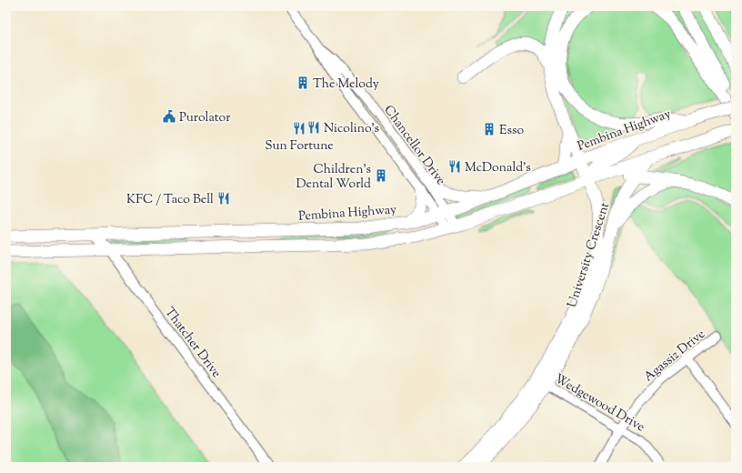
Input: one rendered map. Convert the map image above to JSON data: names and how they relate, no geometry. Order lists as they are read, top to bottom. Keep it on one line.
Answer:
{"streets":{"main road":["Pembina Highway","University Crescent"],"street":["Chancellor Drive","Thatcher Drive","Agassiz Drive","Wedgewood Drive"]},"crossings":[["Pembina Highway","Chancellor Drive"],["Pembina Highway","University Crescent"],["Pembina Highway","Thatcher Drive"],["University Crescent","Wedgewood Drive"],["Agassiz Drive","Wedgewood Drive"]],"places":{"building":["The Melody","Esso","Children's Dental World"],"public building":["Purolator"],"restaurant":["Nicolino's","Sun Fortune","McDonald's","KFC / Taco Bell"]}}
